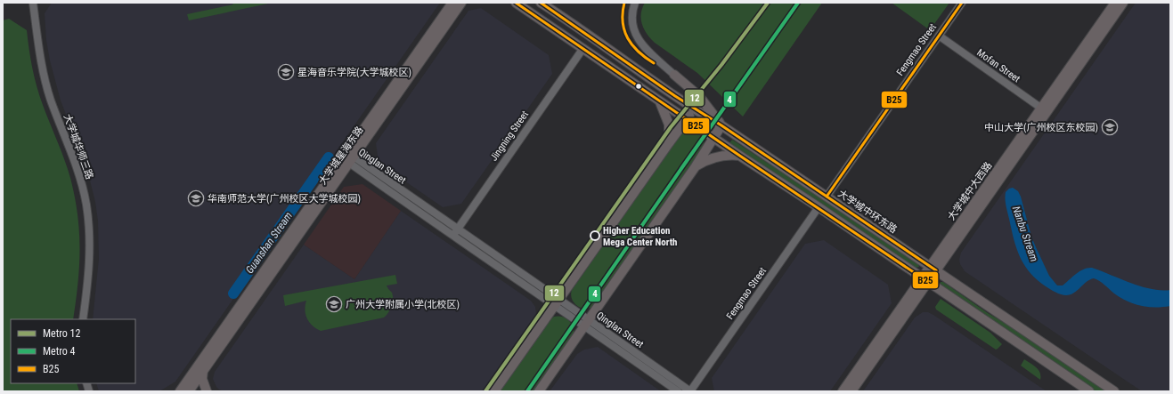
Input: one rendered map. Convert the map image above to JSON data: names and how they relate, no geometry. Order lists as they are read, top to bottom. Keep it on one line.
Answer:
{"streets":{"main road":["大学城星海东路","大学城中大西路","大学城中环东路"],"street":["Fengmao Street","Mofan Street","Jingning Street","大学城华师三路","Qinglan Street"]},"crossings":[["Fengmao Street","Mofan Street"],["Fengmao Street","Qinglan Street"],["Fengmao Street","大学城中环东路"],["Mofan Street","大学城中大西路"],["Jingning Street","Qinglan Street"],["大学城星海东路","Qinglan Street"],["大学城中大西路","大学城中环东路"]],"water":["Nanbu Stream","Guanshan Stream"],"places":{"school or university":["星海音乐学院(大学城校区)","中山大学(广州校区东校园)","华南师范大学(广州校区大学城校园)","广州大学附属小学(北校区)"],"other":["Higher Education Mega Center North"]},"lines":["metro line 12","metro line 4","transit line B25"],"legend":["Metro 12","Metro 4","B25"]}
